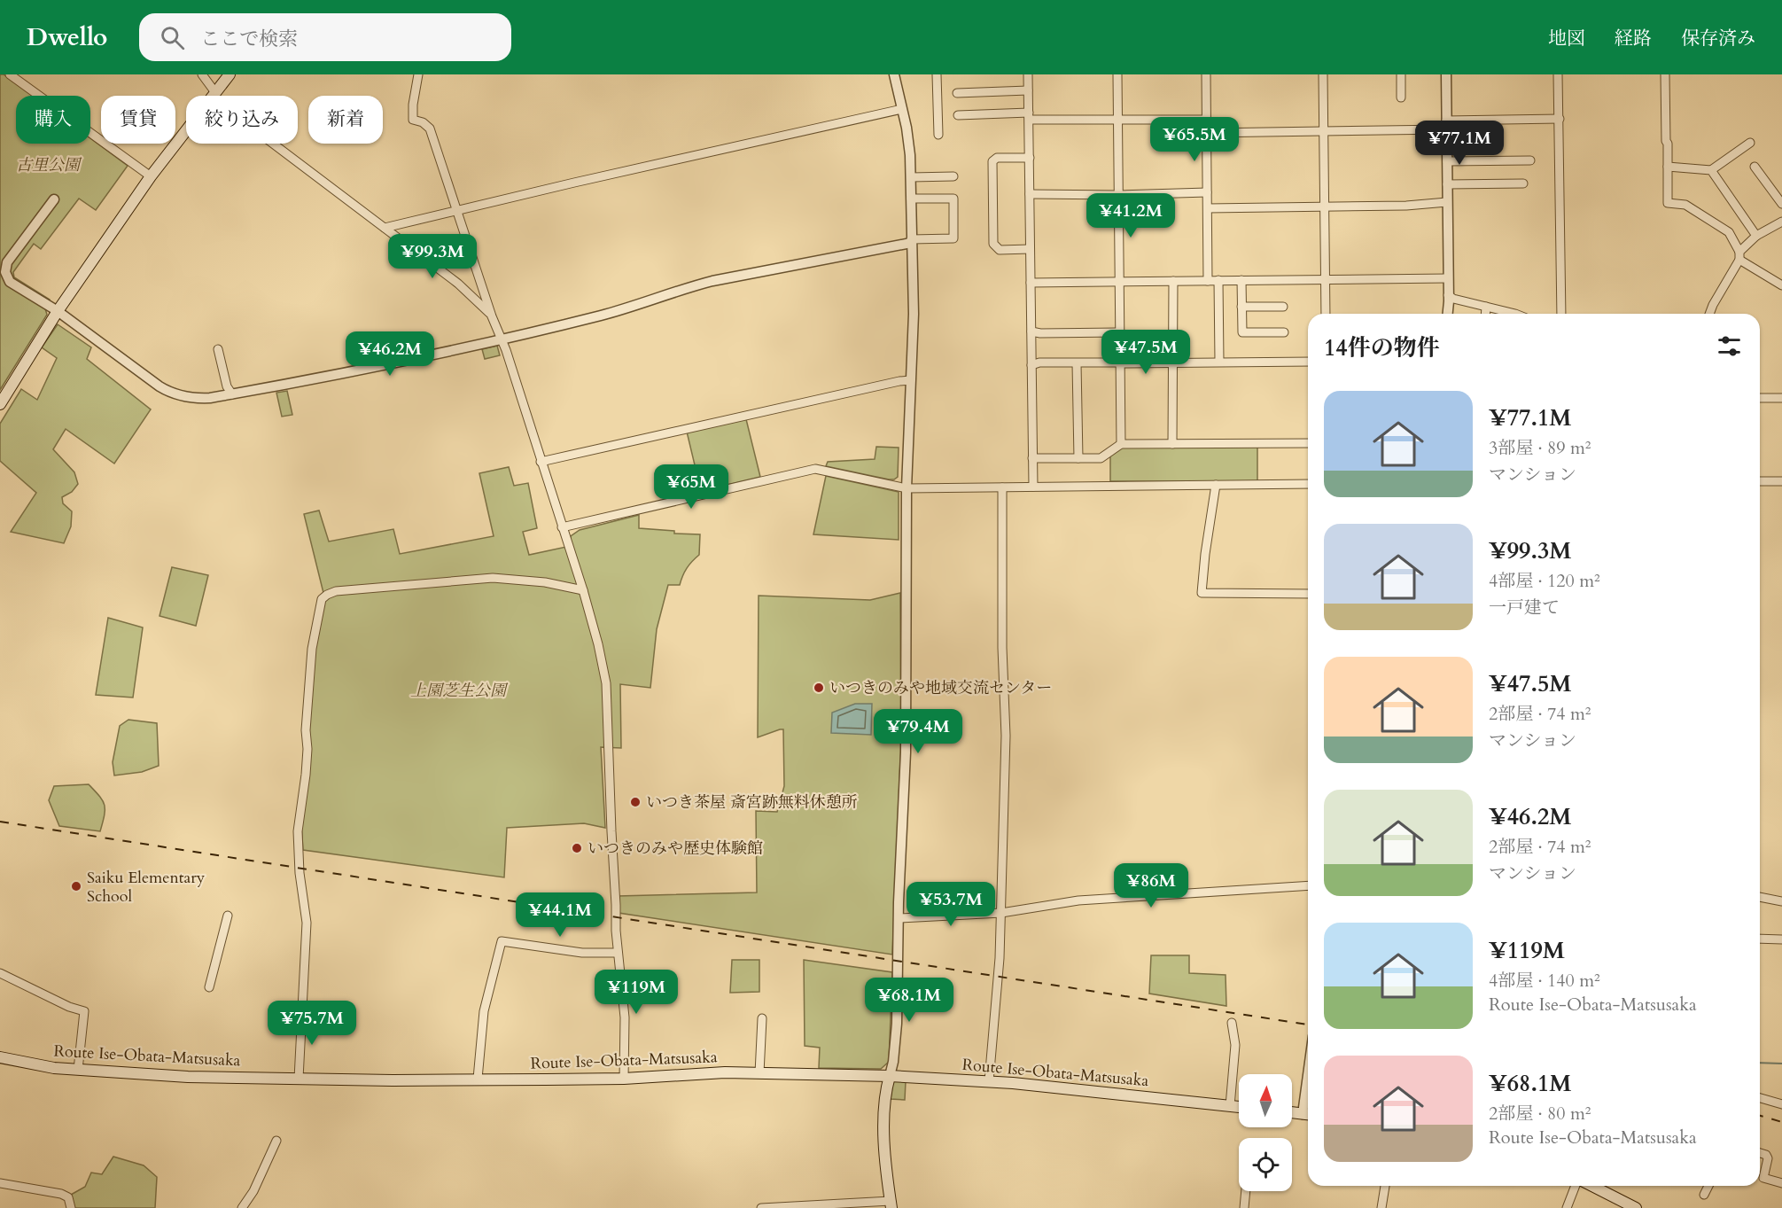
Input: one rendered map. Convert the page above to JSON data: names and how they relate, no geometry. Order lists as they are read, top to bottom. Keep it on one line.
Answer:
{"streets":{"main road":["Route Ise-Obata-Matsusaka"]},"parks":["古里公園","上園芝生公園"],"places":["いつきのみや地域交流センター","いつき茶屋 斎宮跡無料休憩所","いつきのみや歴史体験館","Saiku Elementary School"],"north":"top","page":{"header":"Dwello","search":"ここで検索","nav":["地図","経路","保存済み"],"chip":["購入","賃貸","絞り込み","新着"],"price":["¥65.5M","¥77.1M","¥41.2M","¥99.3M","¥47.5M","¥46.2M","¥65M","¥79.4M","¥86M","¥53.7M","¥44.1M","¥119M","¥68.1M","¥75.7M"],"heading":"14件の物件","list":[{"name":"¥77.1M","note":"3部屋 · 89 m² · マンション"},{"name":"¥99.3M","note":"4部屋 · 120 m² · 一戸建て"},{"name":"¥47.5M","note":"2部屋 · 74 m² · マンション"},{"name":"¥46.2M","note":"2部屋 · 74 m² · マンション"},{"name":"¥119M","note":"4部屋 · 140 m² · Route Ise-Obata-Matsusaka"},{"name":"¥68.1M","note":"2部屋 · 80 m² · Route Ise-Obata-Matsusaka"}]}}
